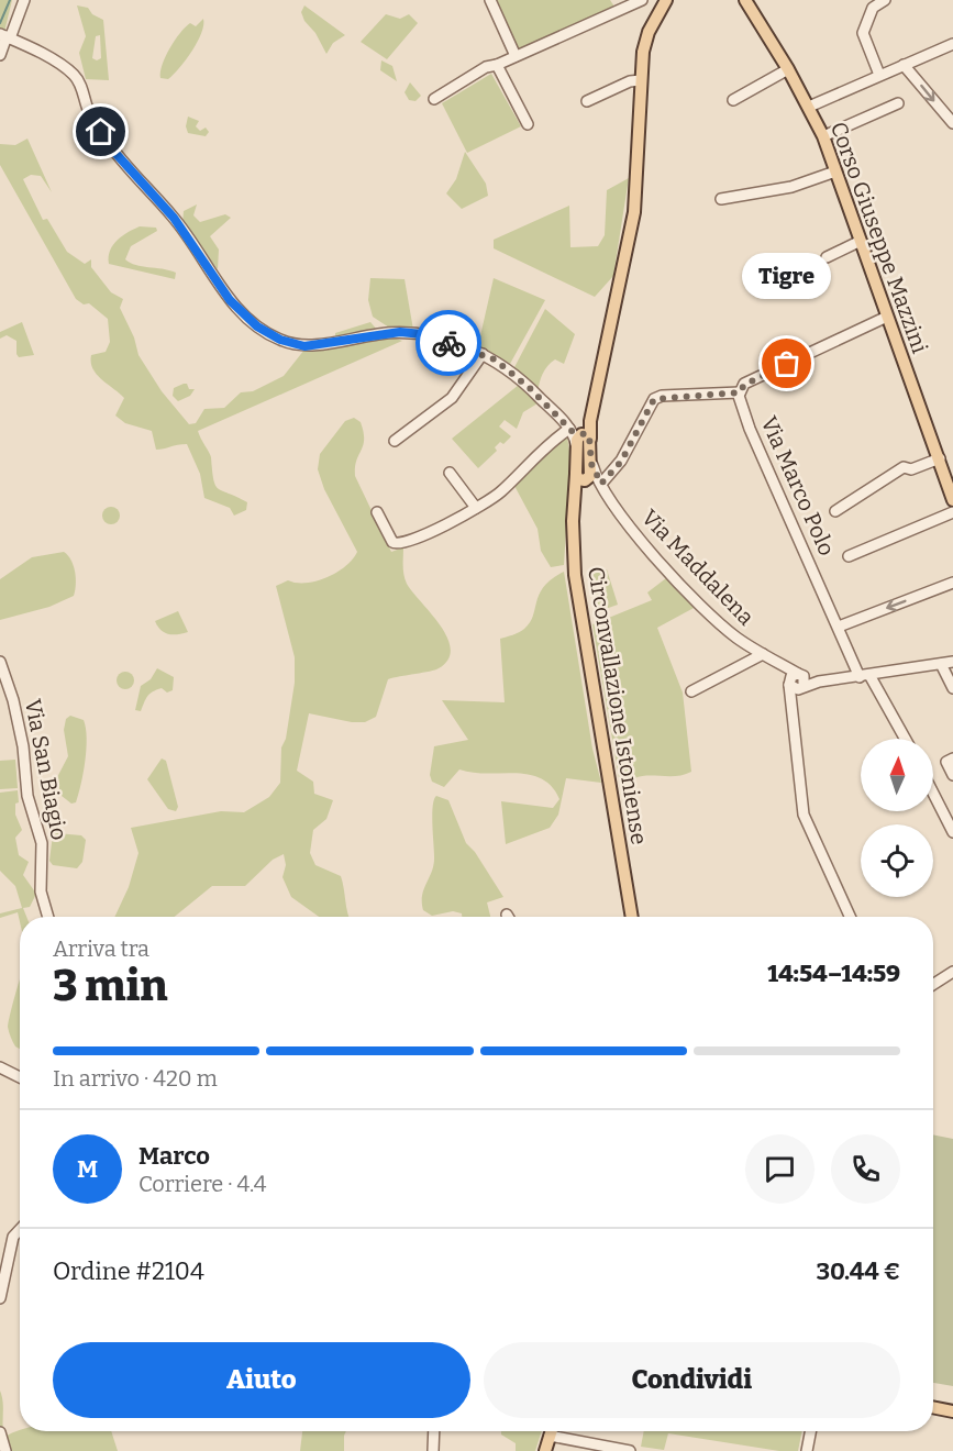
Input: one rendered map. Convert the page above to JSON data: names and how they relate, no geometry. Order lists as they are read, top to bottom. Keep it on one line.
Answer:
{"streets":{"main road":["Corso Giuseppe Mazzini","Circonvallazione Istoniense"],"street":["Via Marco Polo","Via Maddalena","Via San Biagio"]},"crossings":[["Via Maddalena","Circonvallazione Istoniense"]],"places":["Tigre"],"north":"top","page":{"bubble":"Tigre","heading":["3 min","Arriva tra","14:54–14:59"],"panel":["Marco","Corriere · 4.4","Ordine #2104","30.44 €"],"bar":"In arrivo · 420 m","round":"M","buttons":["Aiuto","Condividi"]}}
